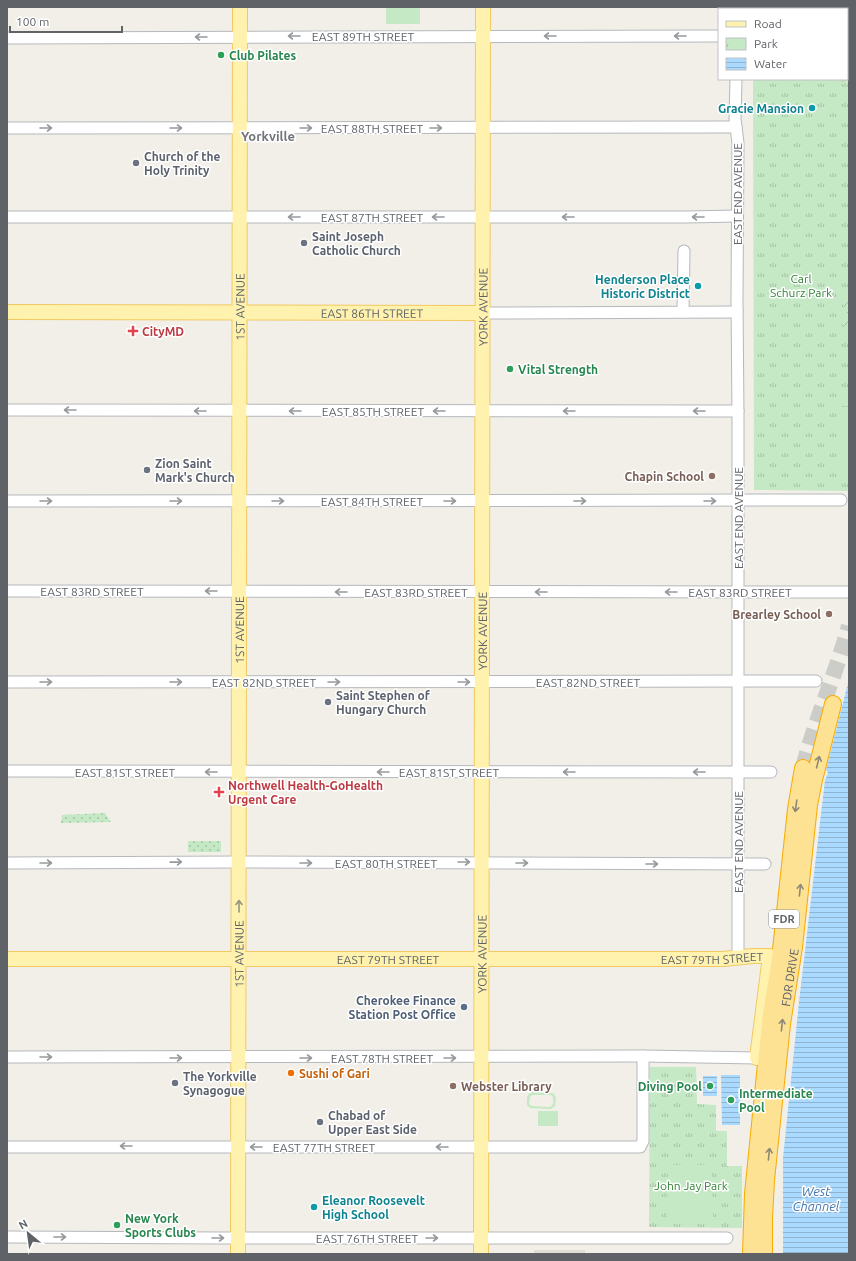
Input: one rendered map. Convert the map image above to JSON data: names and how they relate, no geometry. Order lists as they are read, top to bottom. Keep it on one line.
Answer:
{"streets":{"highway":["FDR","FDR DRIVE"],"main road":["1ST AVENUE","YORK AVENUE","EAST 86TH STREET","EAST 79TH STREET"],"street":["EAST 89TH STREET","EAST 88TH STREET","EAST END AVENUE","EAST 87TH STREET","EAST 85TH STREET","EAST 84TH STREET","EAST 83RD STREET","EAST 82ND STREET","EAST 81ST STREET","EAST 80TH STREET","EAST 78TH STREET","EAST 77TH STREET","EAST 76TH STREET"]},"crossings":[["EAST 89TH STREET","1ST AVENUE"],["EAST 89TH STREET","YORK AVENUE"],["EAST 88TH STREET","EAST END AVENUE"],["EAST 88TH STREET","1ST AVENUE"],["EAST 88TH STREET","YORK AVENUE"],["EAST END AVENUE","EAST 87TH STREET"],["EAST END AVENUE","EAST 86TH STREET"],["EAST END AVENUE","EAST 85TH STREET"],["EAST END AVENUE","EAST 84TH STREET"],["EAST END AVENUE","EAST 83RD STREET"],["EAST END AVENUE","EAST 82ND STREET"],["EAST END AVENUE","EAST 81ST STREET"],["EAST END AVENUE","EAST 80TH STREET"],["EAST END AVENUE","EAST 79TH STREET"],["EAST 87TH STREET","1ST AVENUE"],["EAST 87TH STREET","YORK AVENUE"],["1ST AVENUE","EAST 86TH STREET"],["1ST AVENUE","EAST 85TH STREET"],["1ST AVENUE","EAST 84TH STREET"],["1ST AVENUE","EAST 83RD STREET"],["1ST AVENUE","EAST 82ND STREET"],["1ST AVENUE","EAST 81ST STREET"],["1ST AVENUE","EAST 80TH STREET"],["1ST AVENUE","EAST 79TH STREET"],["1ST AVENUE","EAST 78TH STREET"],["1ST AVENUE","EAST 77TH STREET"],["1ST AVENUE","EAST 76TH STREET"],["YORK AVENUE","EAST 86TH STREET"],["YORK AVENUE","EAST 85TH STREET"],["YORK AVENUE","EAST 84TH STREET"],["YORK AVENUE","EAST 83RD STREET"],["YORK AVENUE","EAST 82ND STREET"],["YORK AVENUE","EAST 81ST STREET"],["YORK AVENUE","EAST 80TH STREET"],["YORK AVENUE","EAST 79TH STREET"],["YORK AVENUE","EAST 78TH STREET"],["YORK AVENUE","EAST 77TH STREET"],["YORK AVENUE","EAST 76TH STREET"],["EAST 79TH STREET","FDR DRIVE"],["FDR DRIVE","EAST 78TH STREET"],["EAST 78TH STREET","EAST 77TH STREET"]],"one_way":["EAST 89TH STREET","EAST 88TH STREET","EAST 87TH STREET","EAST 85TH STREET","EAST 84TH STREET","EAST 83RD STREET","EAST 82ND STREET","EAST 81ST STREET","EAST 80TH STREET","EAST 78TH STREET","EAST 77TH STREET","EAST 76TH STREET"],"districts":["Yorkville"],"water":["West Channel"],"parks":["Carl Schurz Park","John Jay Park"],"places":{"other":["Club Pilates","Gracie Mansion","Church of the Holy Trinity","Saint Joseph Catholic Church","Henderson Place Historic District","Vital Strength","Zion Saint Mark's Church","Chapin School","Brearley School","Saint Stephen of Hungary Church","Cherokee Finance Station Post Office","Sushi of Gari","The Yorkville Synagogue","Webster Library","Diving Pool","Intermediate Pool","Chabad of Upper East Side","Eleanor Roosevelt High School","New York Sports Clubs"],"health":["CityMD","Northwell Health-GoHealth Urgent Care"]},"legend":["Road","Park","Water"],"scale_bar":"100 m","north":"top left"}
